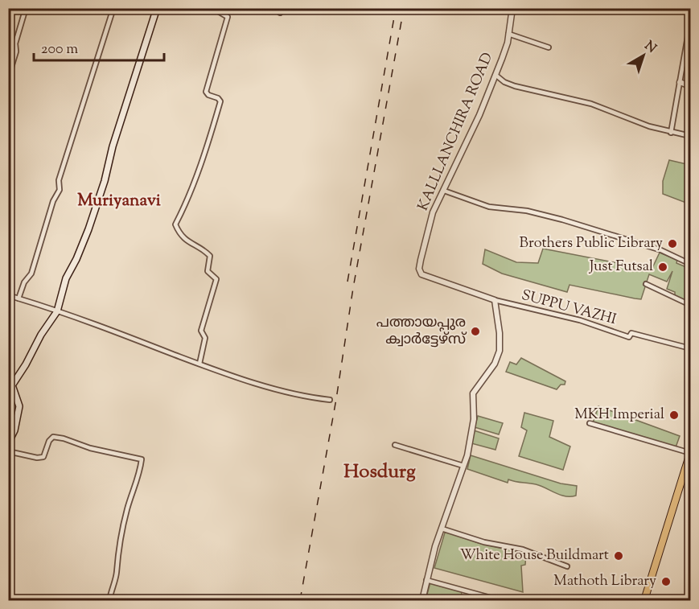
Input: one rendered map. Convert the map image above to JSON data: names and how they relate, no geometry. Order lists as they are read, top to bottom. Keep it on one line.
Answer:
{"streets":{"street":["KALLLANCHIRA ROAD","SUPPU VAZHI"]},"crossings":[["KALLLANCHIRA ROAD","SUPPU VAZHI"]],"districts":["Muriyanavi","Hosdurg"],"places":["Brothers Public Library","Just Futsal","പത്തായപ്പുര ക്വാർട്ടേഴ്സ്","MKH Imperial","White House Buildmart","Mathoth Library"],"scale_bar":"200 m","north":"top right"}
